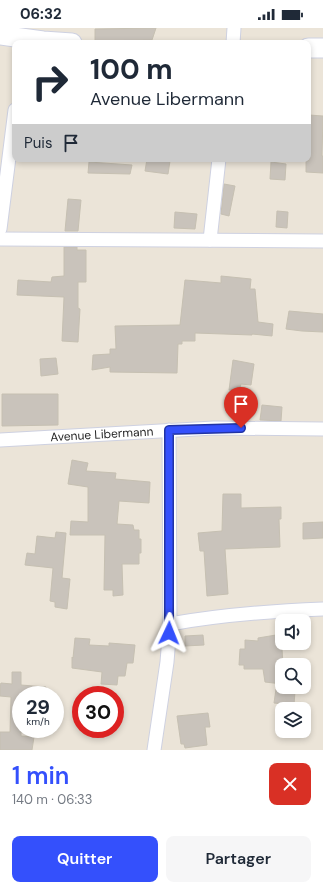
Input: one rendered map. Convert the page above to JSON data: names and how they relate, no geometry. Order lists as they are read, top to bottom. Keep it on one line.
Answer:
{"streets":{"street":["Avenue Libermann"]},"page":{"status":"06:32","turn":["100 m","Avenue Libermann"],"then":"Puis","speed":"29 km/h","limit":"30","heading":["1 min","140 m · 06:33"],"buttons":["Quitter","Partager"]}}
